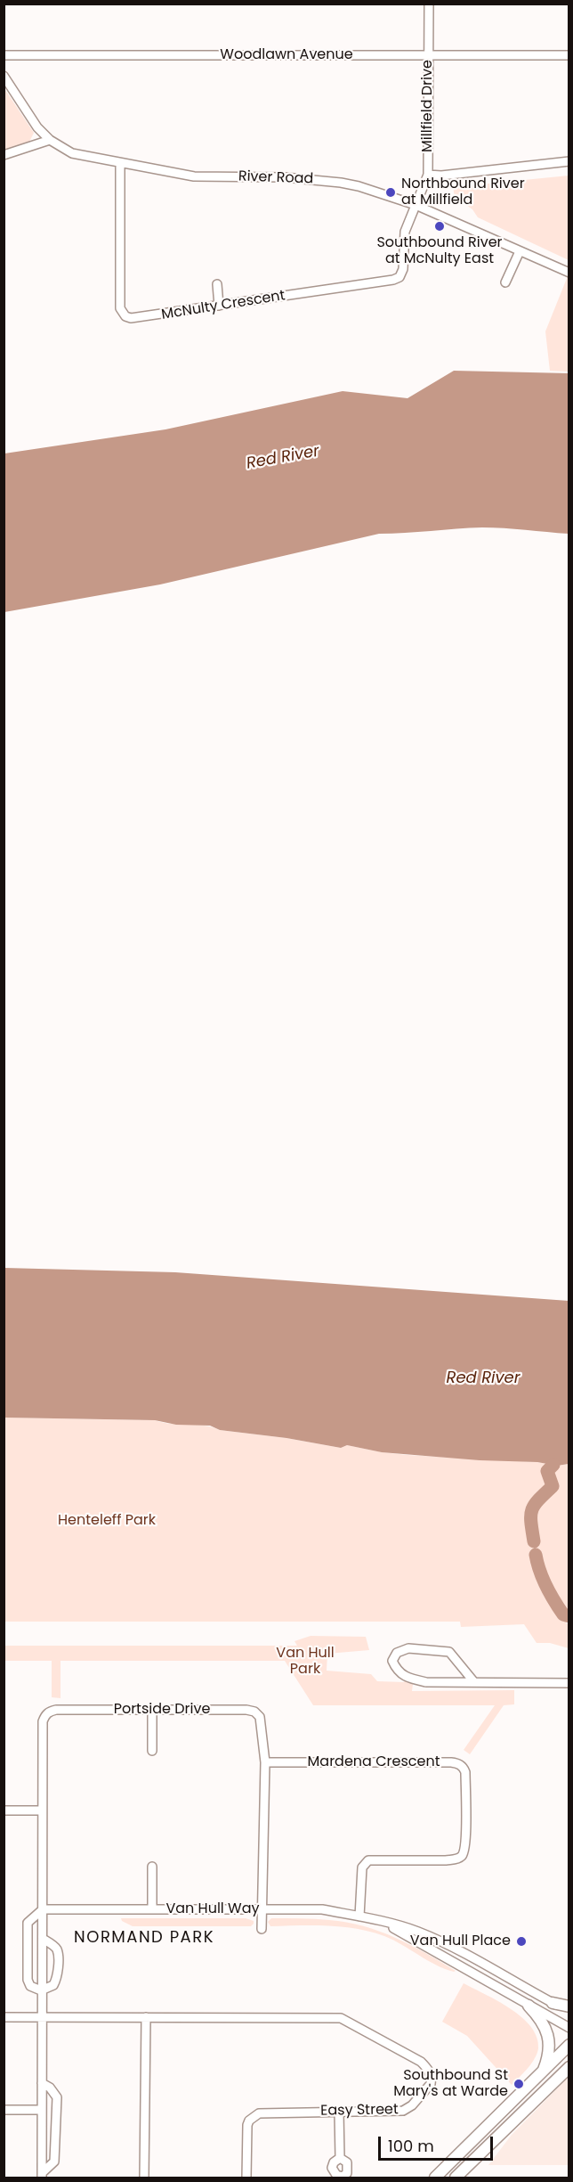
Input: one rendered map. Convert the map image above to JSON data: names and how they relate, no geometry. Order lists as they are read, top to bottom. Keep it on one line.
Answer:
{"streets":{"street":["Woodlawn Avenue","Millfield Drive","River Road","McNulty Crescent","Portside Drive","Mardena Crescent","Van Hull Way","Easy Street"]},"crossings":[["Woodlawn Avenue","Millfield Drive"],["Millfield Drive","River Road"],["Millfield Drive","McNulty Crescent"],["River Road","McNulty Crescent"],["Portside Drive","Mardena Crescent"],["Portside Drive","Van Hull Way"],["Portside Drive","Easy Street"],["Mardena Crescent","Van Hull Way"]],"districts":["NORMAND PARK"],"water":["Red River"],"parks":["Henteleff Park","Van Hull Park"],"places":["Northbound River at Millfield","Southbound River at McNulty East","Van Hull Place","Southbound St Mary's at Warde"],"scale_bar":"100 m"}
